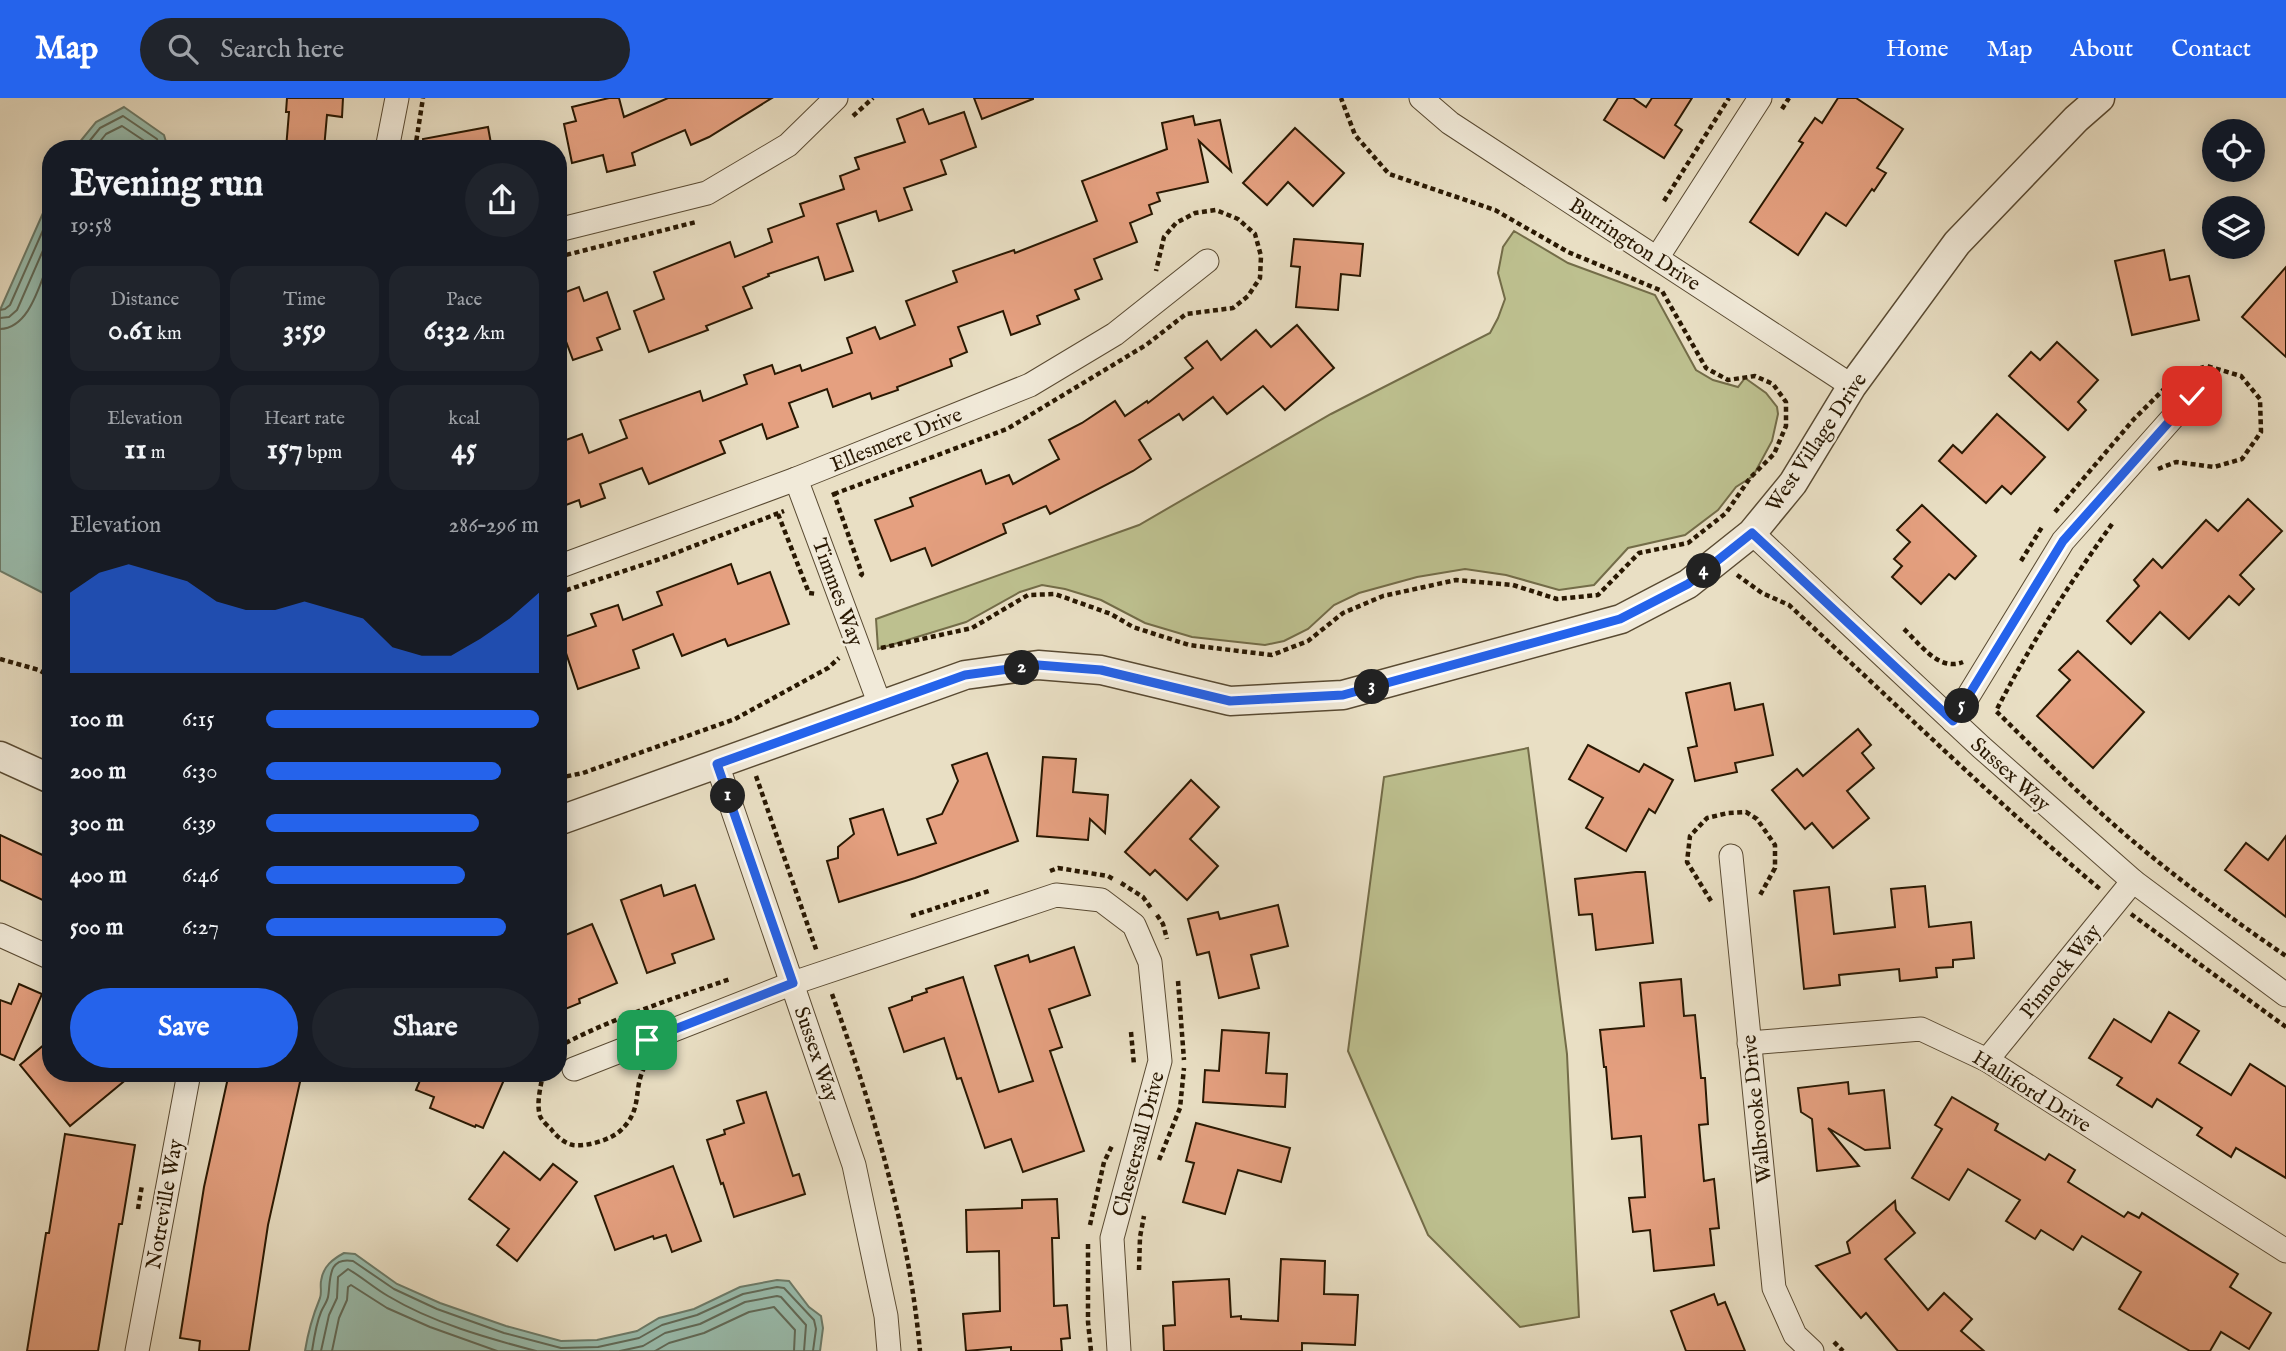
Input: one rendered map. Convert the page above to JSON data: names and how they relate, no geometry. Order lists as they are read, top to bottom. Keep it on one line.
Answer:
{"streets":{"street":["Burrington Drive","Ellesmere Drive","West Village Drive","Timmes Way","Sussex Way","Pinnock Way","Halliford Drive","Walbrooke Drive","Chestersall Drive","Notreville Way"]},"crossings":[["Burrington Drive","West Village Drive"],["Ellesmere Drive","Timmes Way"],["West Village Drive","Timmes Way"],["West Village Drive","Sussex Way"],["Sussex Way","Pinnock Way"],["Sussex Way","Chestersall Drive"],["Pinnock Way","Halliford Drive"],["Halliford Drive","Walbrooke Drive"]],"page":{"header":"Map","search":"Search here","nav":["Home","Map","About","Contact"],"heading":["Evening run","19:58"],"stats":[["Distance","0.61 km"],["Time","3:59"],["Pace","6:32 /km"],["Elevation","11 m"],["Heart rate","157 bpm"],["kcal","45"]],"chart":["Elevation","286–296 m"],"pins":["4","2","3","5","1"],"list":[{"name":"100 m","note":"6:15"},{"name":"200 m","note":"6:30"},{"name":"300 m","note":"6:39"},{"name":"400 m","note":"6:46"},{"name":"500 m","note":"6:27"}],"buttons":["Save","Share"]}}
